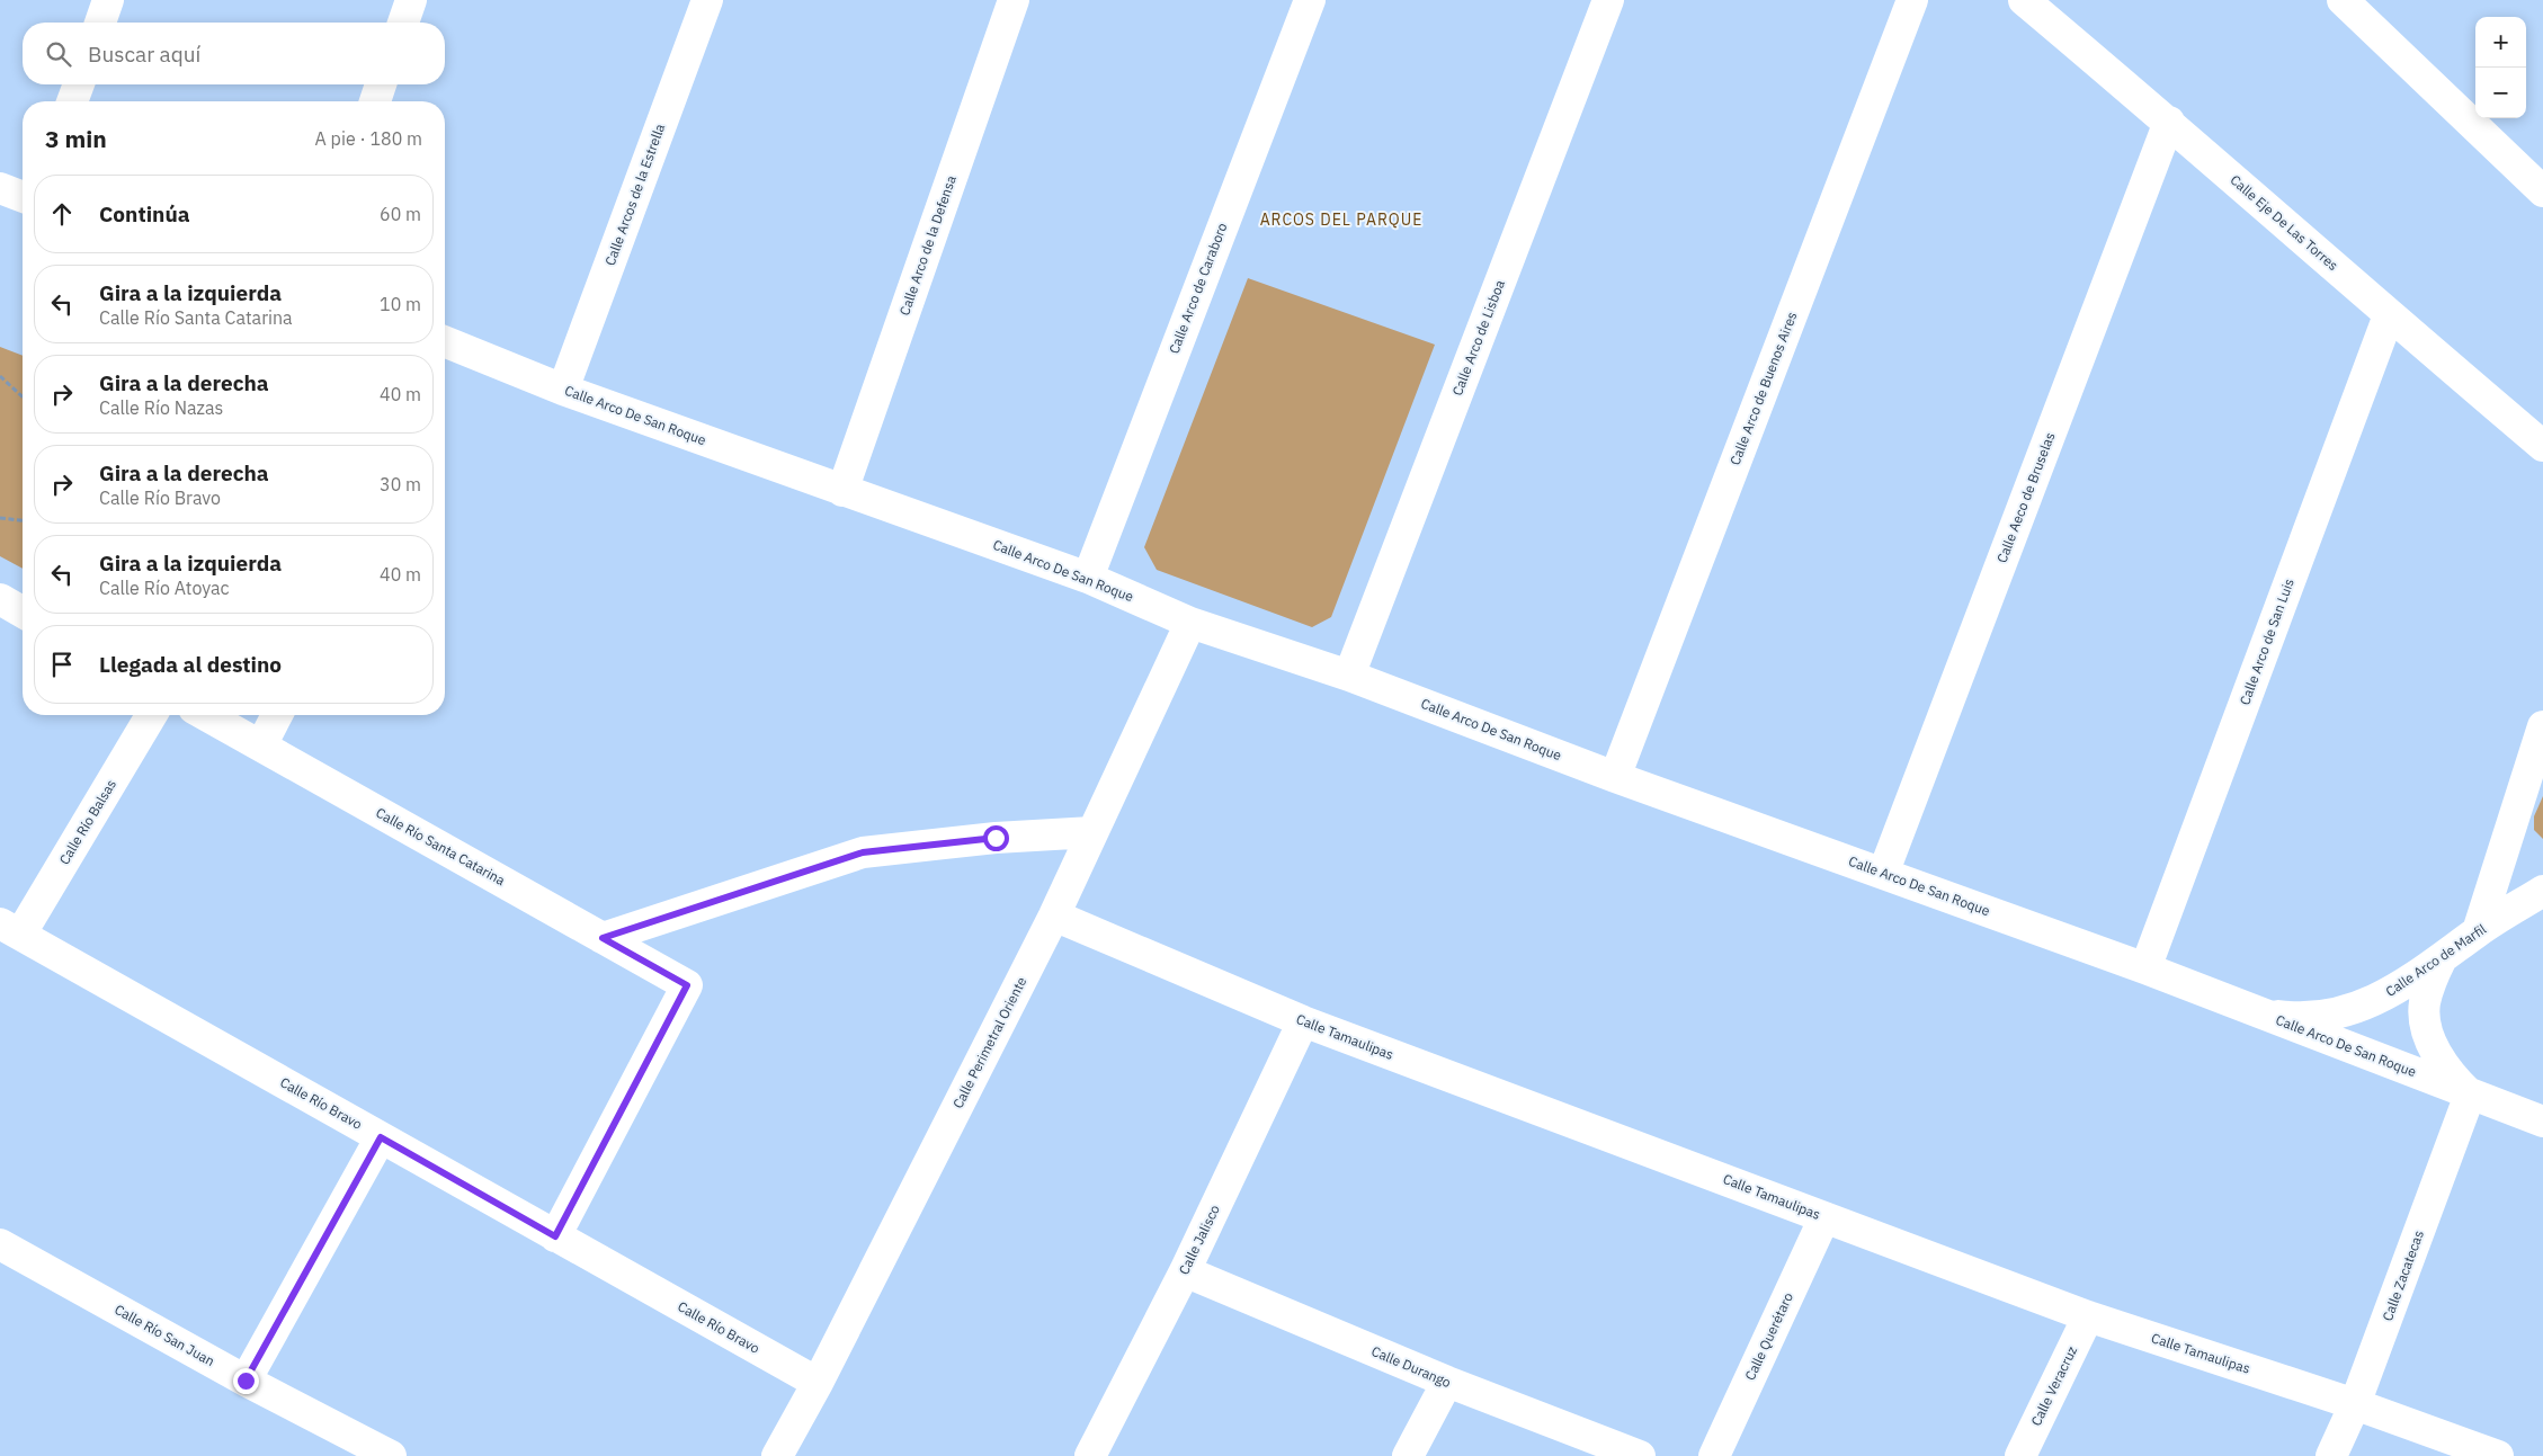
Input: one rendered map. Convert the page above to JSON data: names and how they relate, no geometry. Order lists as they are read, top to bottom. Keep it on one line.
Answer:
{"streets":{"street":["Calle Arcos de la Estrella","Calle Eje De Las Torres","Calle Arco de la Defensa","Calle Arco de Caraboro","Calle Arco de Lisboa","Calle Arco de Buenos Aires","Calle Arco De San Roque","Calle Aeco de Bruselas","Calle Arco de San Luis","Calle Río Balsas","Calle Río Santa Catarina","Calle Arco de Marfil","Calle Tamaulipas","Calle Perimetral Oriente","Calle Río Bravo","Calle Jalisco","Calle Zacatecas","Calle Río San Juan","Calle Querétaro","Calle Durango","Calle Veracruz"]},"crossings":[["Calle Arcos de la Estrella","Calle Arco De San Roque"],["Calle Eje De Las Torres","Calle Aeco de Bruselas"],["Calle Eje De Las Torres","Calle Arco de San Luis"],["Calle Arco de la Defensa","Calle Arco De San Roque"],["Calle Arco de Caraboro","Calle Arco De San Roque"],["Calle Arco de Lisboa","Calle Arco De San Roque"],["Calle Arco de Buenos Aires","Calle Arco De San Roque"],["Calle Arco De San Roque","Calle Aeco de Bruselas"],["Calle Arco De San Roque","Calle Arco de San Luis"],["Calle Arco De San Roque","Calle Arco de Marfil"],["Calle Arco De San Roque","Calle Perimetral Oriente"],["Calle Arco De San Roque","Calle Zacatecas"],["Calle Río Balsas","Calle Río Bravo"],["Calle Río Santa Catarina","Calle Río Bravo"],["Calle Tamaulipas","Calle Perimetral Oriente"],["Calle Tamaulipas","Calle Jalisco"],["Calle Tamaulipas","Calle Zacatecas"],["Calle Tamaulipas","Calle Querétaro"],["Calle Tamaulipas","Calle Veracruz"],["Calle Perimetral Oriente","Calle Río Bravo"],["Calle Jalisco","Calle Durango"]],"districts":["ARCOS DEL PARQUE"],"page":{"map_buttons":["+","−"],"search":"Buscar aquí","heading":["3 min","A pie · 180 m"],"list":[["Continúa","60 m"],["Gira a la izquierda","Calle Río Santa Catarina","10 m"],["Gira a la derecha","Calle Río Nazas","40 m"],["Gira a la derecha","Calle Río Bravo","30 m"],["Gira a la izquierda","Calle Río Atoyac","40 m"],"Llegada al destino"]}}
